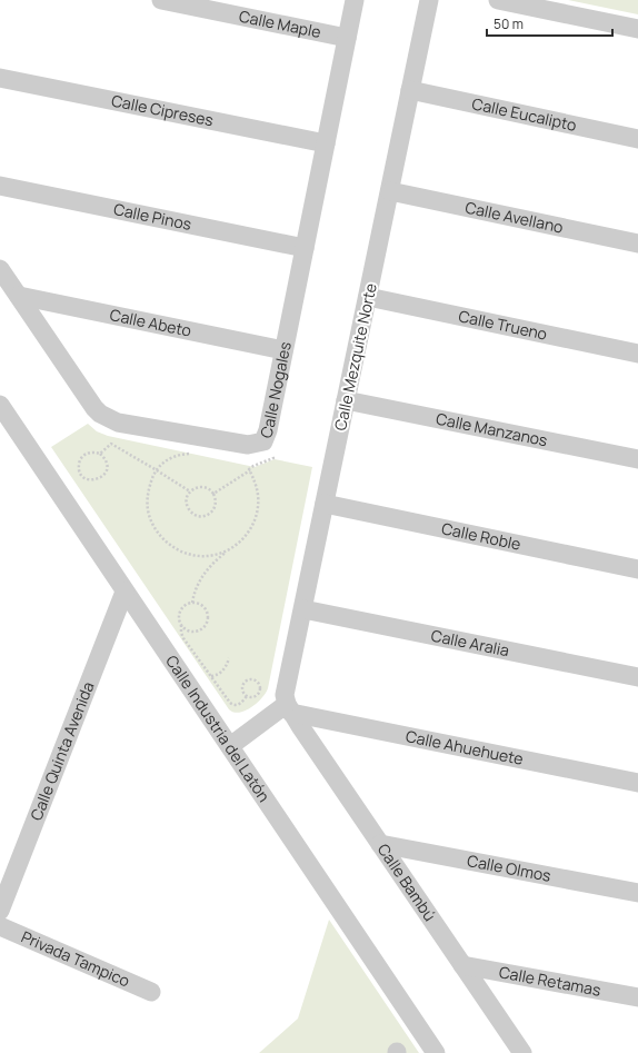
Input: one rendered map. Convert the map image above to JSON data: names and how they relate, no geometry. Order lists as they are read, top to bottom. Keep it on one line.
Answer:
{"streets":{"street":["Calle Maple","Calle Cipreses","Calle Eucalipto","Calle Pinos","Calle Avellano","Calle Abeto","Calle Trueno","Calle Mezquite Norte","Calle Nogales","Calle Manzanos","Calle Roble","Calle Aralia","Calle Industria del Latón","Calle Ahuehuete","Calle Quinta Avenida","Calle Olmos","Calle Bambú","Privada Tampico","Calle Retamas"]},"crossings":[["Calle Maple","Calle Nogales"],["Calle Cipreses","Calle Nogales"],["Calle Eucalipto","Calle Mezquite Norte"],["Calle Pinos","Calle Nogales"],["Calle Avellano","Calle Mezquite Norte"],["Calle Abeto","Calle Nogales"],["Calle Trueno","Calle Mezquite Norte"],["Calle Mezquite Norte","Calle Manzanos"],["Calle Mezquite Norte","Calle Roble"],["Calle Mezquite Norte","Calle Aralia"],["Calle Mezquite Norte","Calle Ahuehuete"],["Calle Mezquite Norte","Calle Bambú"],["Calle Industria del Latón","Calle Quinta Avenida"],["Calle Ahuehuete","Calle Bambú"],["Calle Olmos","Calle Bambú"],["Calle Bambú","Calle Retamas"]],"scale_bar":"50 m"}
